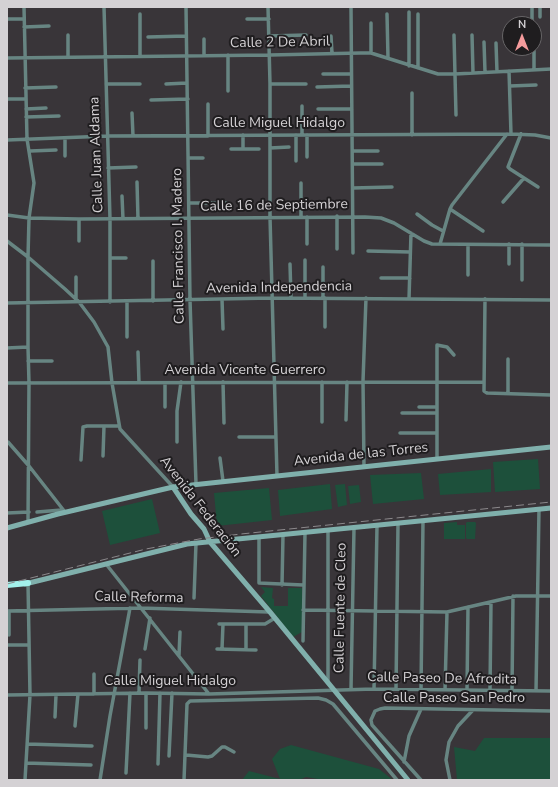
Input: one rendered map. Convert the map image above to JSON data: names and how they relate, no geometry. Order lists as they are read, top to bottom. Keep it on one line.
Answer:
{"streets":{"main road":["Avenida de las Torres","Avenida Federación"],"street":["Calle 2 De Abril","Calle Miguel Hidalgo","Calle Juan Aldama","Calle 16 de Septiembre","Calle Francisco I. Madero","Avenida Independencia","Avenida Vicente Guerrero","Calle Reforma","Calle Fuente de Cleo","Calle Paseo De Afrodita","Calle Paseo San Pedro"]},"crossings":[["Calle 2 De Abril","Calle Juan Aldama"],["Calle 2 De Abril","Calle Francisco I. Madero"],["Calle Miguel Hidalgo","Calle Juan Aldama"],["Calle Miguel Hidalgo","Calle Francisco I. Madero"],["Calle Miguel Hidalgo","Avenida Federación"],["Calle Miguel Hidalgo","Calle Paseo De Afrodita"],["Calle Juan Aldama","Calle 16 de Septiembre"],["Calle Juan Aldama","Avenida Independencia"],["Calle 16 de Septiembre","Calle Francisco I. Madero"],["Calle Francisco I. Madero","Avenida Independencia"],["Calle Francisco I. Madero","Avenida Vicente Guerrero"],["Calle Francisco I. Madero","Avenida de las Torres"],["Avenida Independencia","Avenida Federación"],["Avenida Vicente Guerrero","Avenida Federación"],["Avenida de las Torres","Avenida Federación"],["Avenida Federación","Calle Reforma"],["Avenida Federación","Calle Paseo De Afrodita"],["Calle Fuente de Cleo","Calle Paseo De Afrodita"]],"north":"top"}
